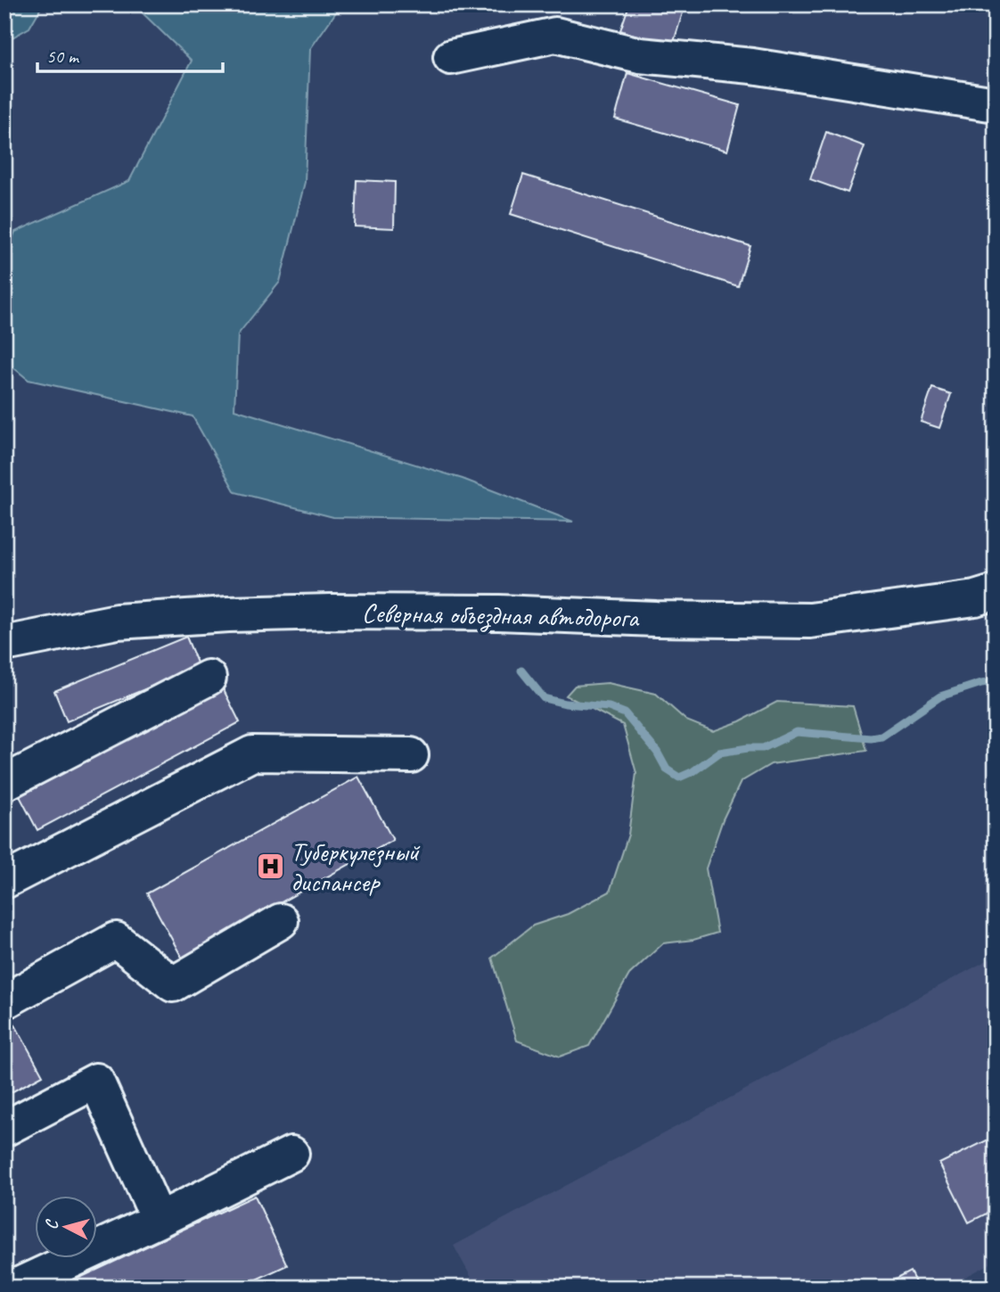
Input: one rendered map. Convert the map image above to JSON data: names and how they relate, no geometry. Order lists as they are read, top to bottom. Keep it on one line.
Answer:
{"streets":{"street":["Северная объездная автодорога"]},"places":{"hospital":["Туберкулезный диспансер"]},"scale_bar":"50 m","north":"left"}
